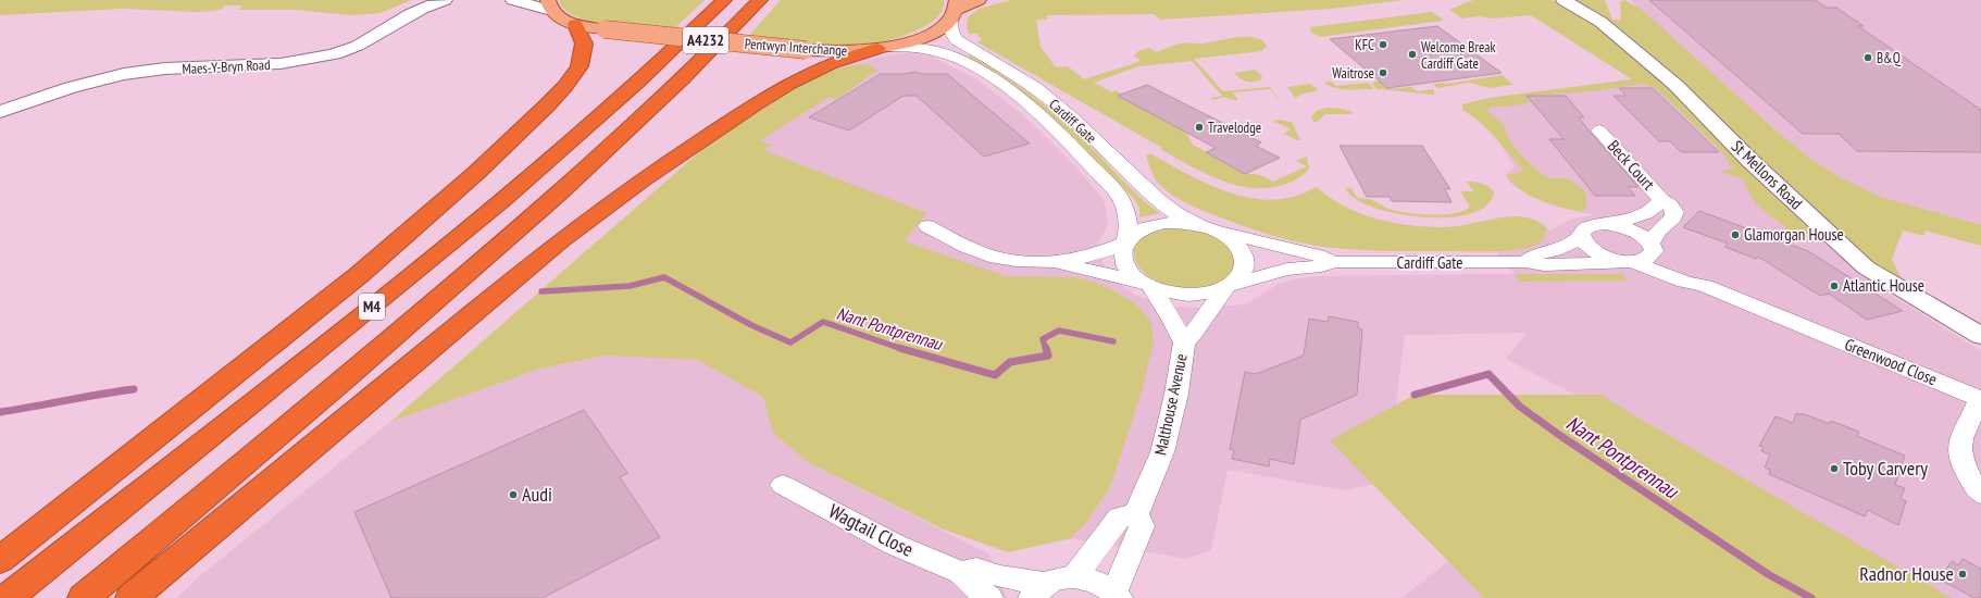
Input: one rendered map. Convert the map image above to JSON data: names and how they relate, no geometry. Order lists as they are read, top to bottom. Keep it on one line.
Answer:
{"streets":{"highway":["M4"],"main road":["A4232","Pentwyn Interchange","Maes-Y-Bryn Road","St Mellons Road"],"street":["Cardiff Gate","Beck Court","Greenwood Close","Malthouse Avenue","Wagtail Close"]},"crossings":[["A4232","Pentwyn Interchange"],["A4232","Cardiff Gate"],["Pentwyn Interchange","Cardiff Gate"],["Cardiff Gate","Beck Court"],["Cardiff Gate","Greenwood Close"],["Cardiff Gate","Malthouse Avenue"],["Beck Court","Greenwood Close"]],"water":["Nant Pontprennau"],"places":["KFC","Welcome Break Cardiff Gate","B&Q","Waitrose","Travelodge","Glamorgan House","Atlantic House","Toby Carvery","Audi","Radnor House"]}
